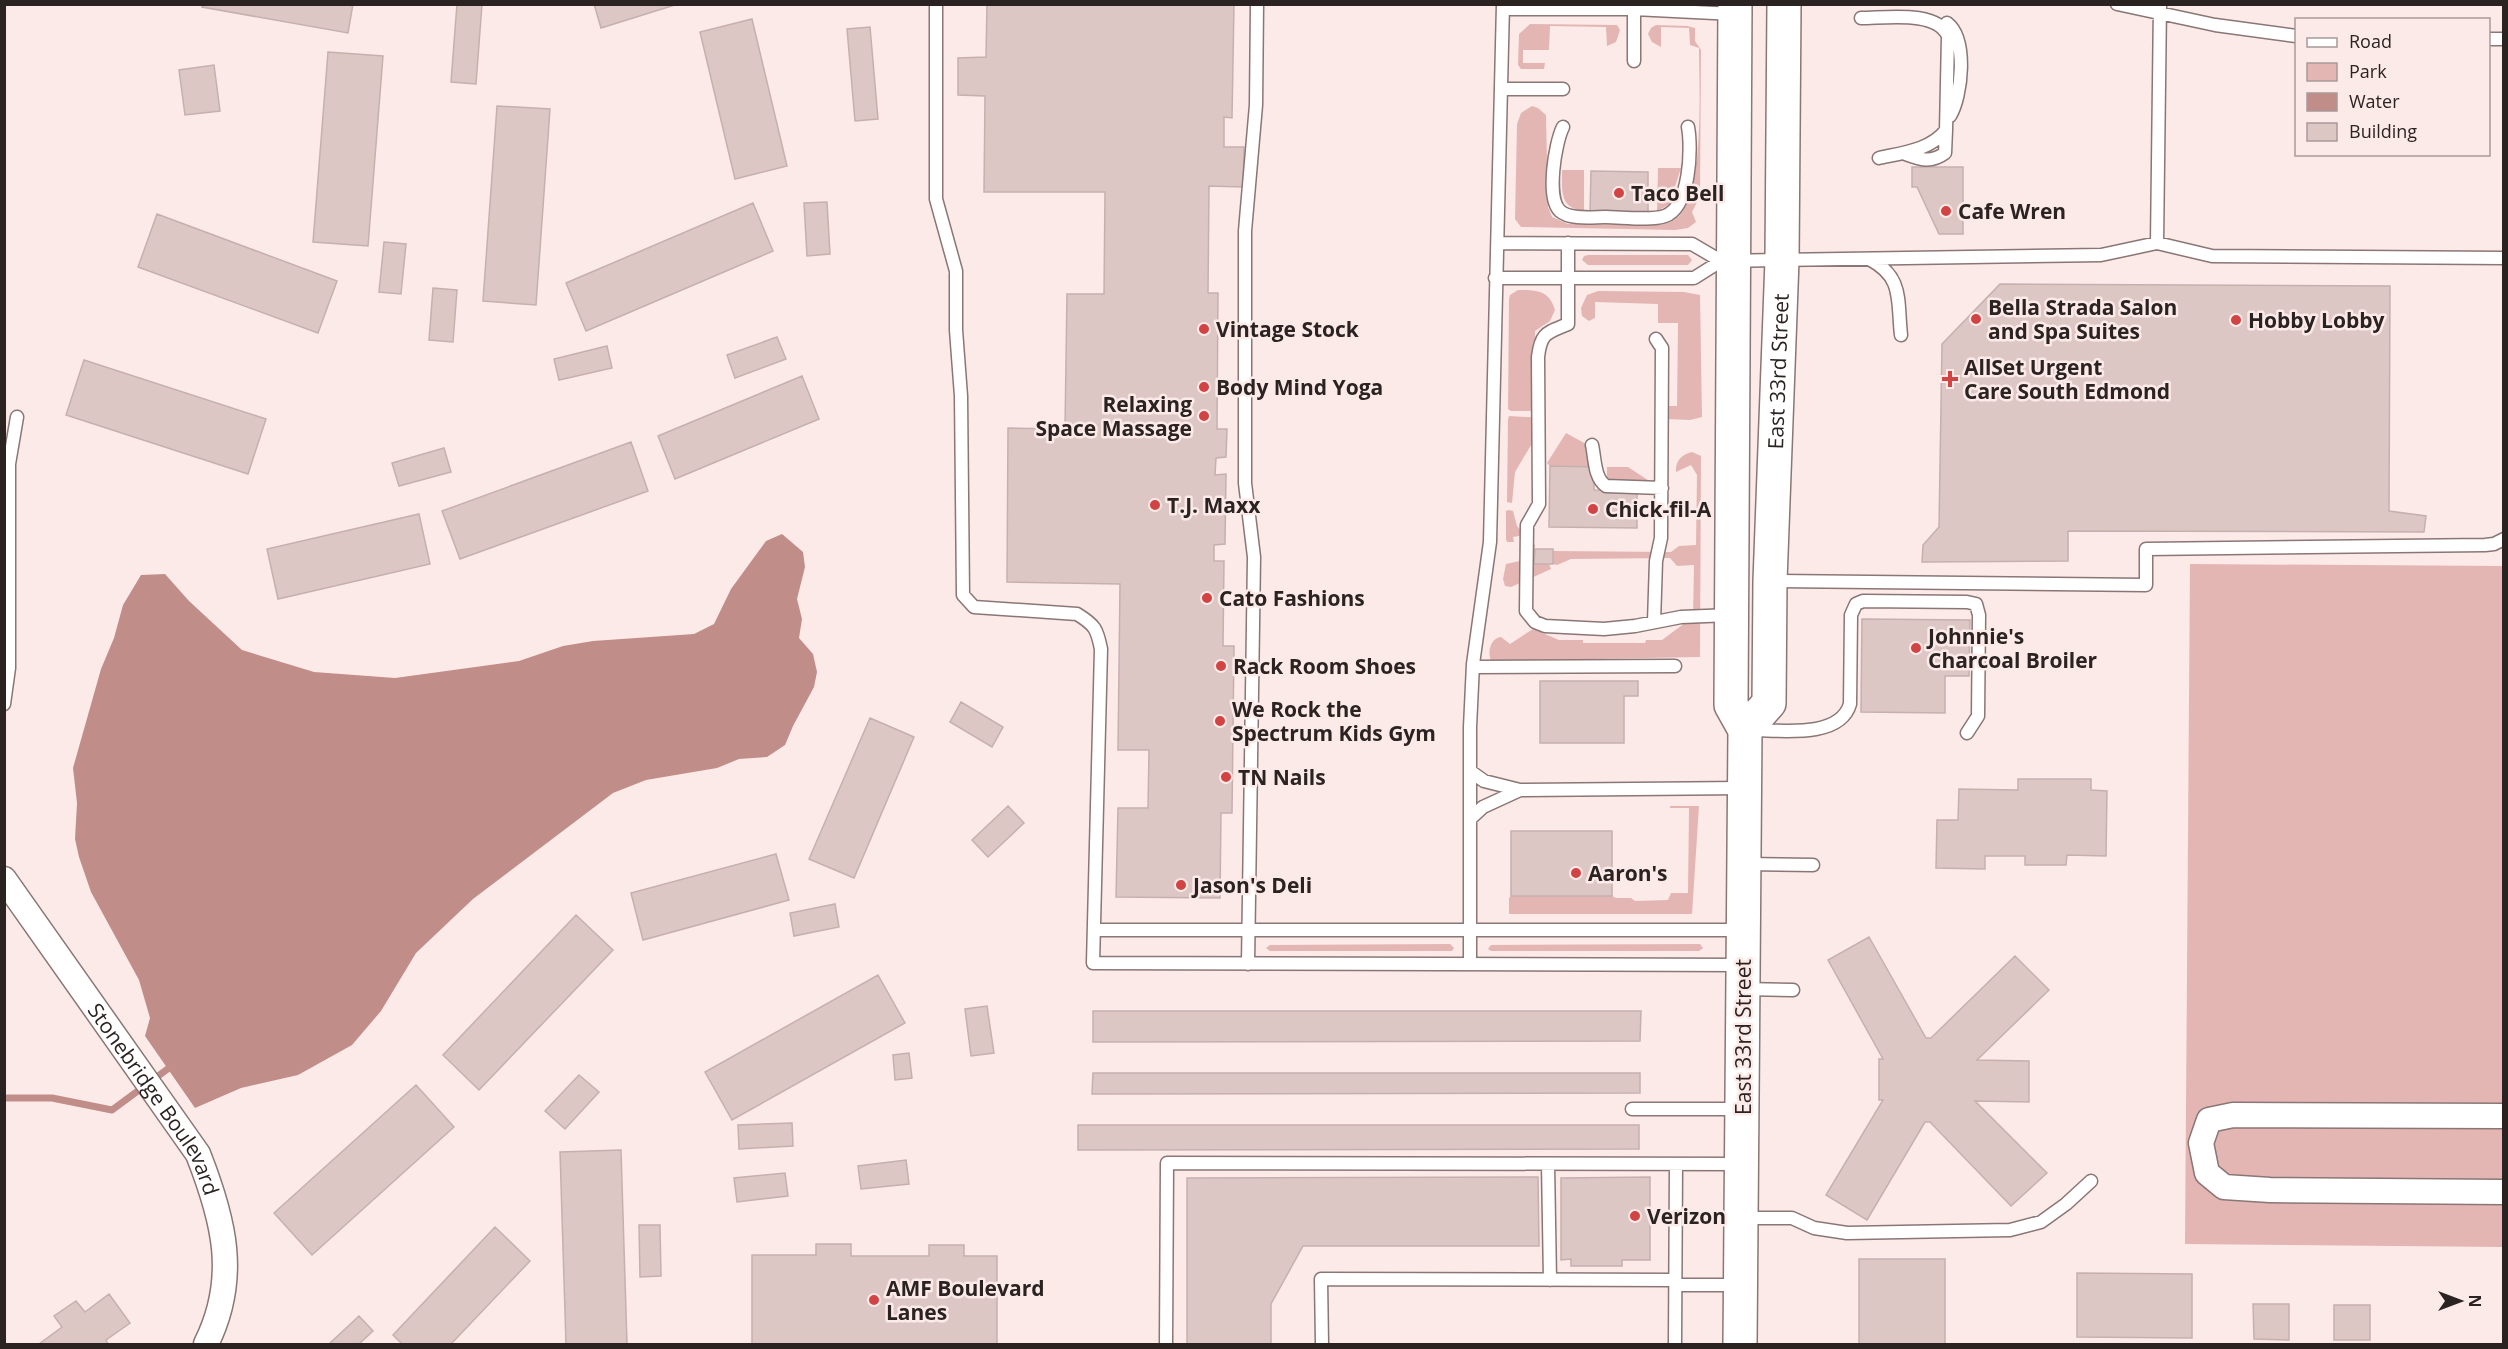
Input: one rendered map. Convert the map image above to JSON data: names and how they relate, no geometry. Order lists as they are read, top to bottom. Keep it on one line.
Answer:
{"streets":{"main road":["East 33rd Street"],"street":["Stonebridge Boulevard"]},"places":{"other":["Taco Bell","Cafe Wren","Bella Strada Salon and Spa Suites","Hobby Lobby","Vintage Stock","Body Mind Yoga","Relaxing Space Massage","T.J. Maxx","Chick-fil-A","Cato Fashions","Johnnie's Charcoal Broiler","Rack Room Shoes","We Rock the Spectrum Kids Gym","TN Nails","Aaron's","Jason's Deli","Verizon","AMF Boulevard Lanes"],"health":["AllSet Urgent Care South Edmond"]},"legend":["Road","Park","Water","Building"],"north":"right"}
